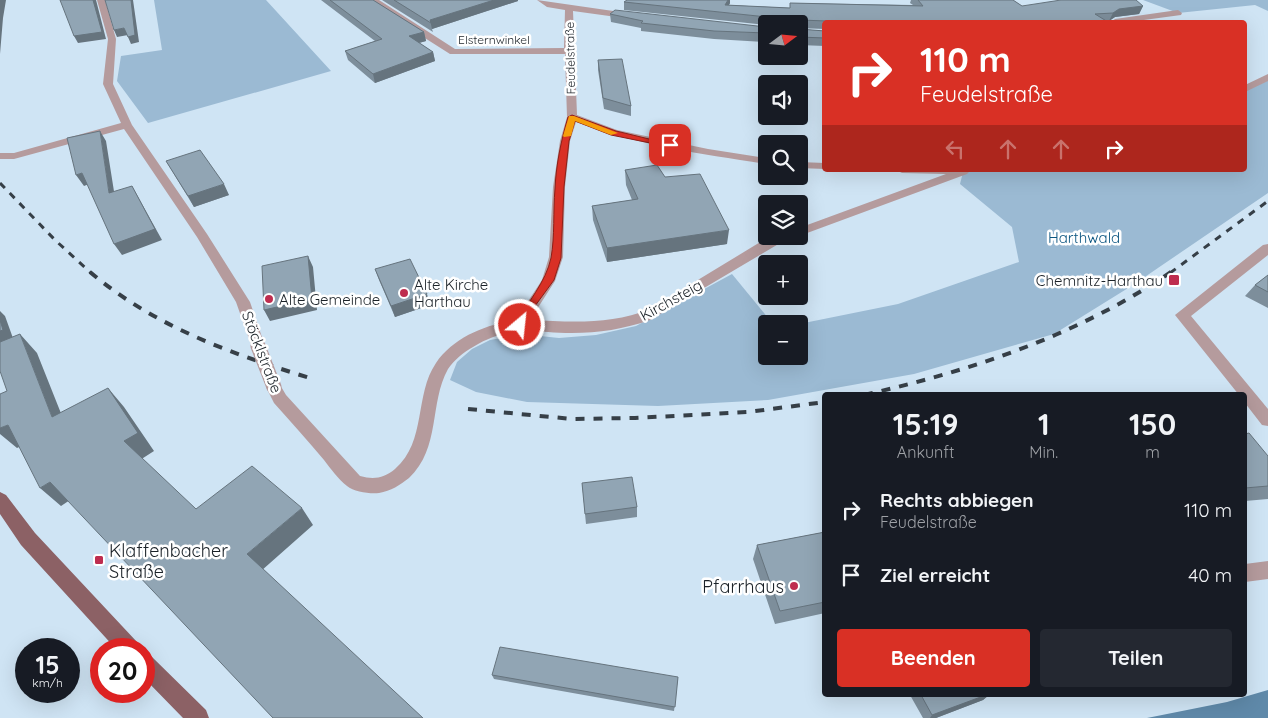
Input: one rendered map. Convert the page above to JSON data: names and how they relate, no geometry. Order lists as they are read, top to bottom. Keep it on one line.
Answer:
{"streets":{"street":["Elsternwinkel","Feudelstraße","Kirchsteig","Stöcklstraße"]},"crossings":[["Elsternwinkel","Feudelstraße"],["Feudelstraße","Kirchsteig"],["Kirchsteig","Stöcklstraße"]],"parks":["Harthwald"],"places":{"transit":["Chemnitz-Harthau","Klaffenbacher Straße"],"other":["Alte Kirche Harthau","Alte Gemeinde","Pfarrhaus"]},"north":"right","page":{"map_buttons":["+","−"],"turn":["110 m","Feudelstraße"],"eta":["15:19","Ankunft","1","Min.","150","m"],"list":[{"name":"Rechts abbiegen","note":"Feudelstraße","value":"110 m"},{"name":"Ziel erreicht","value":"40 m"}],"buttons":["Beenden","Teilen"],"speed":"15 km/h","limit":"20"}}
